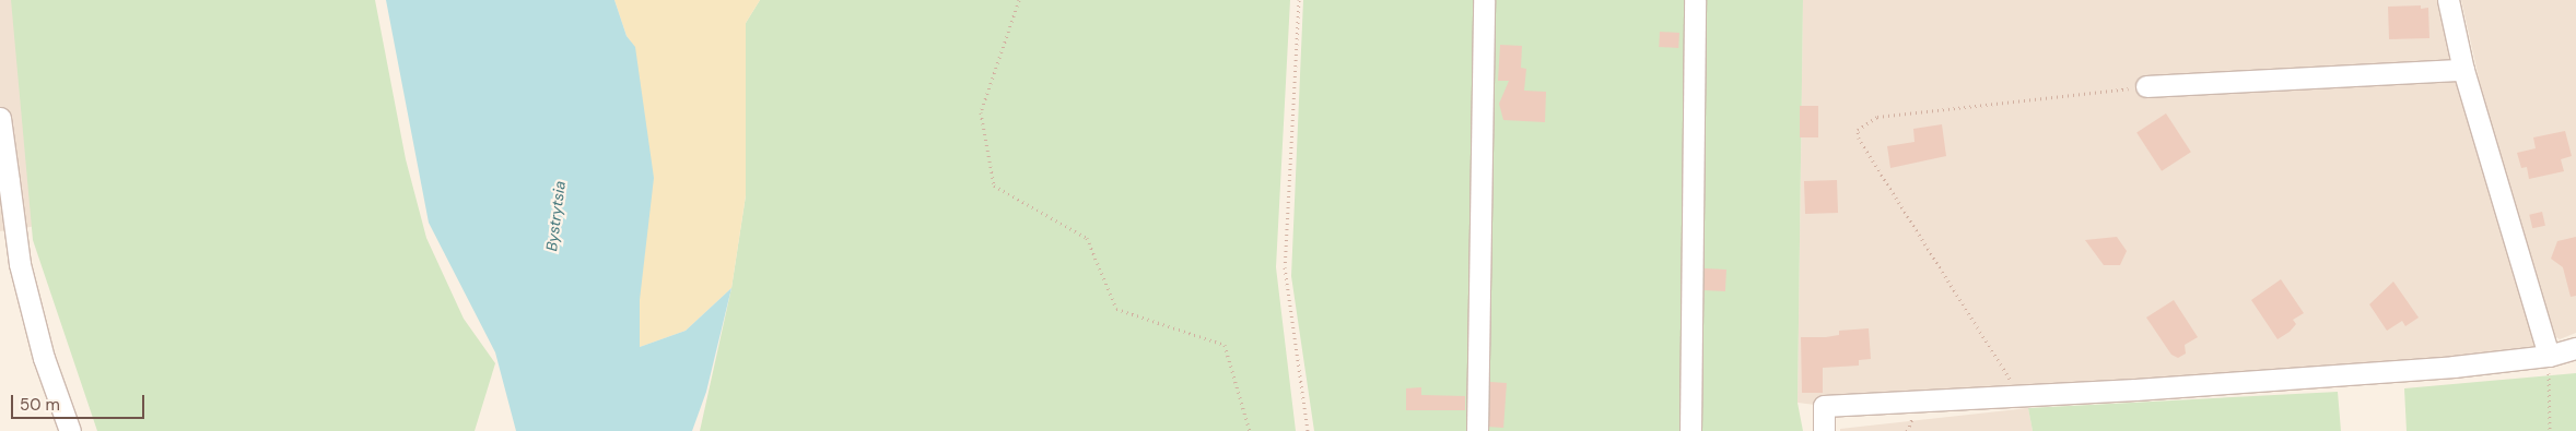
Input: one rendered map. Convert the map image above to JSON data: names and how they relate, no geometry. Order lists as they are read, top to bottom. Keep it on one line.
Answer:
{"water":["Bystrytsia"],"scale_bar":"50 m"}
